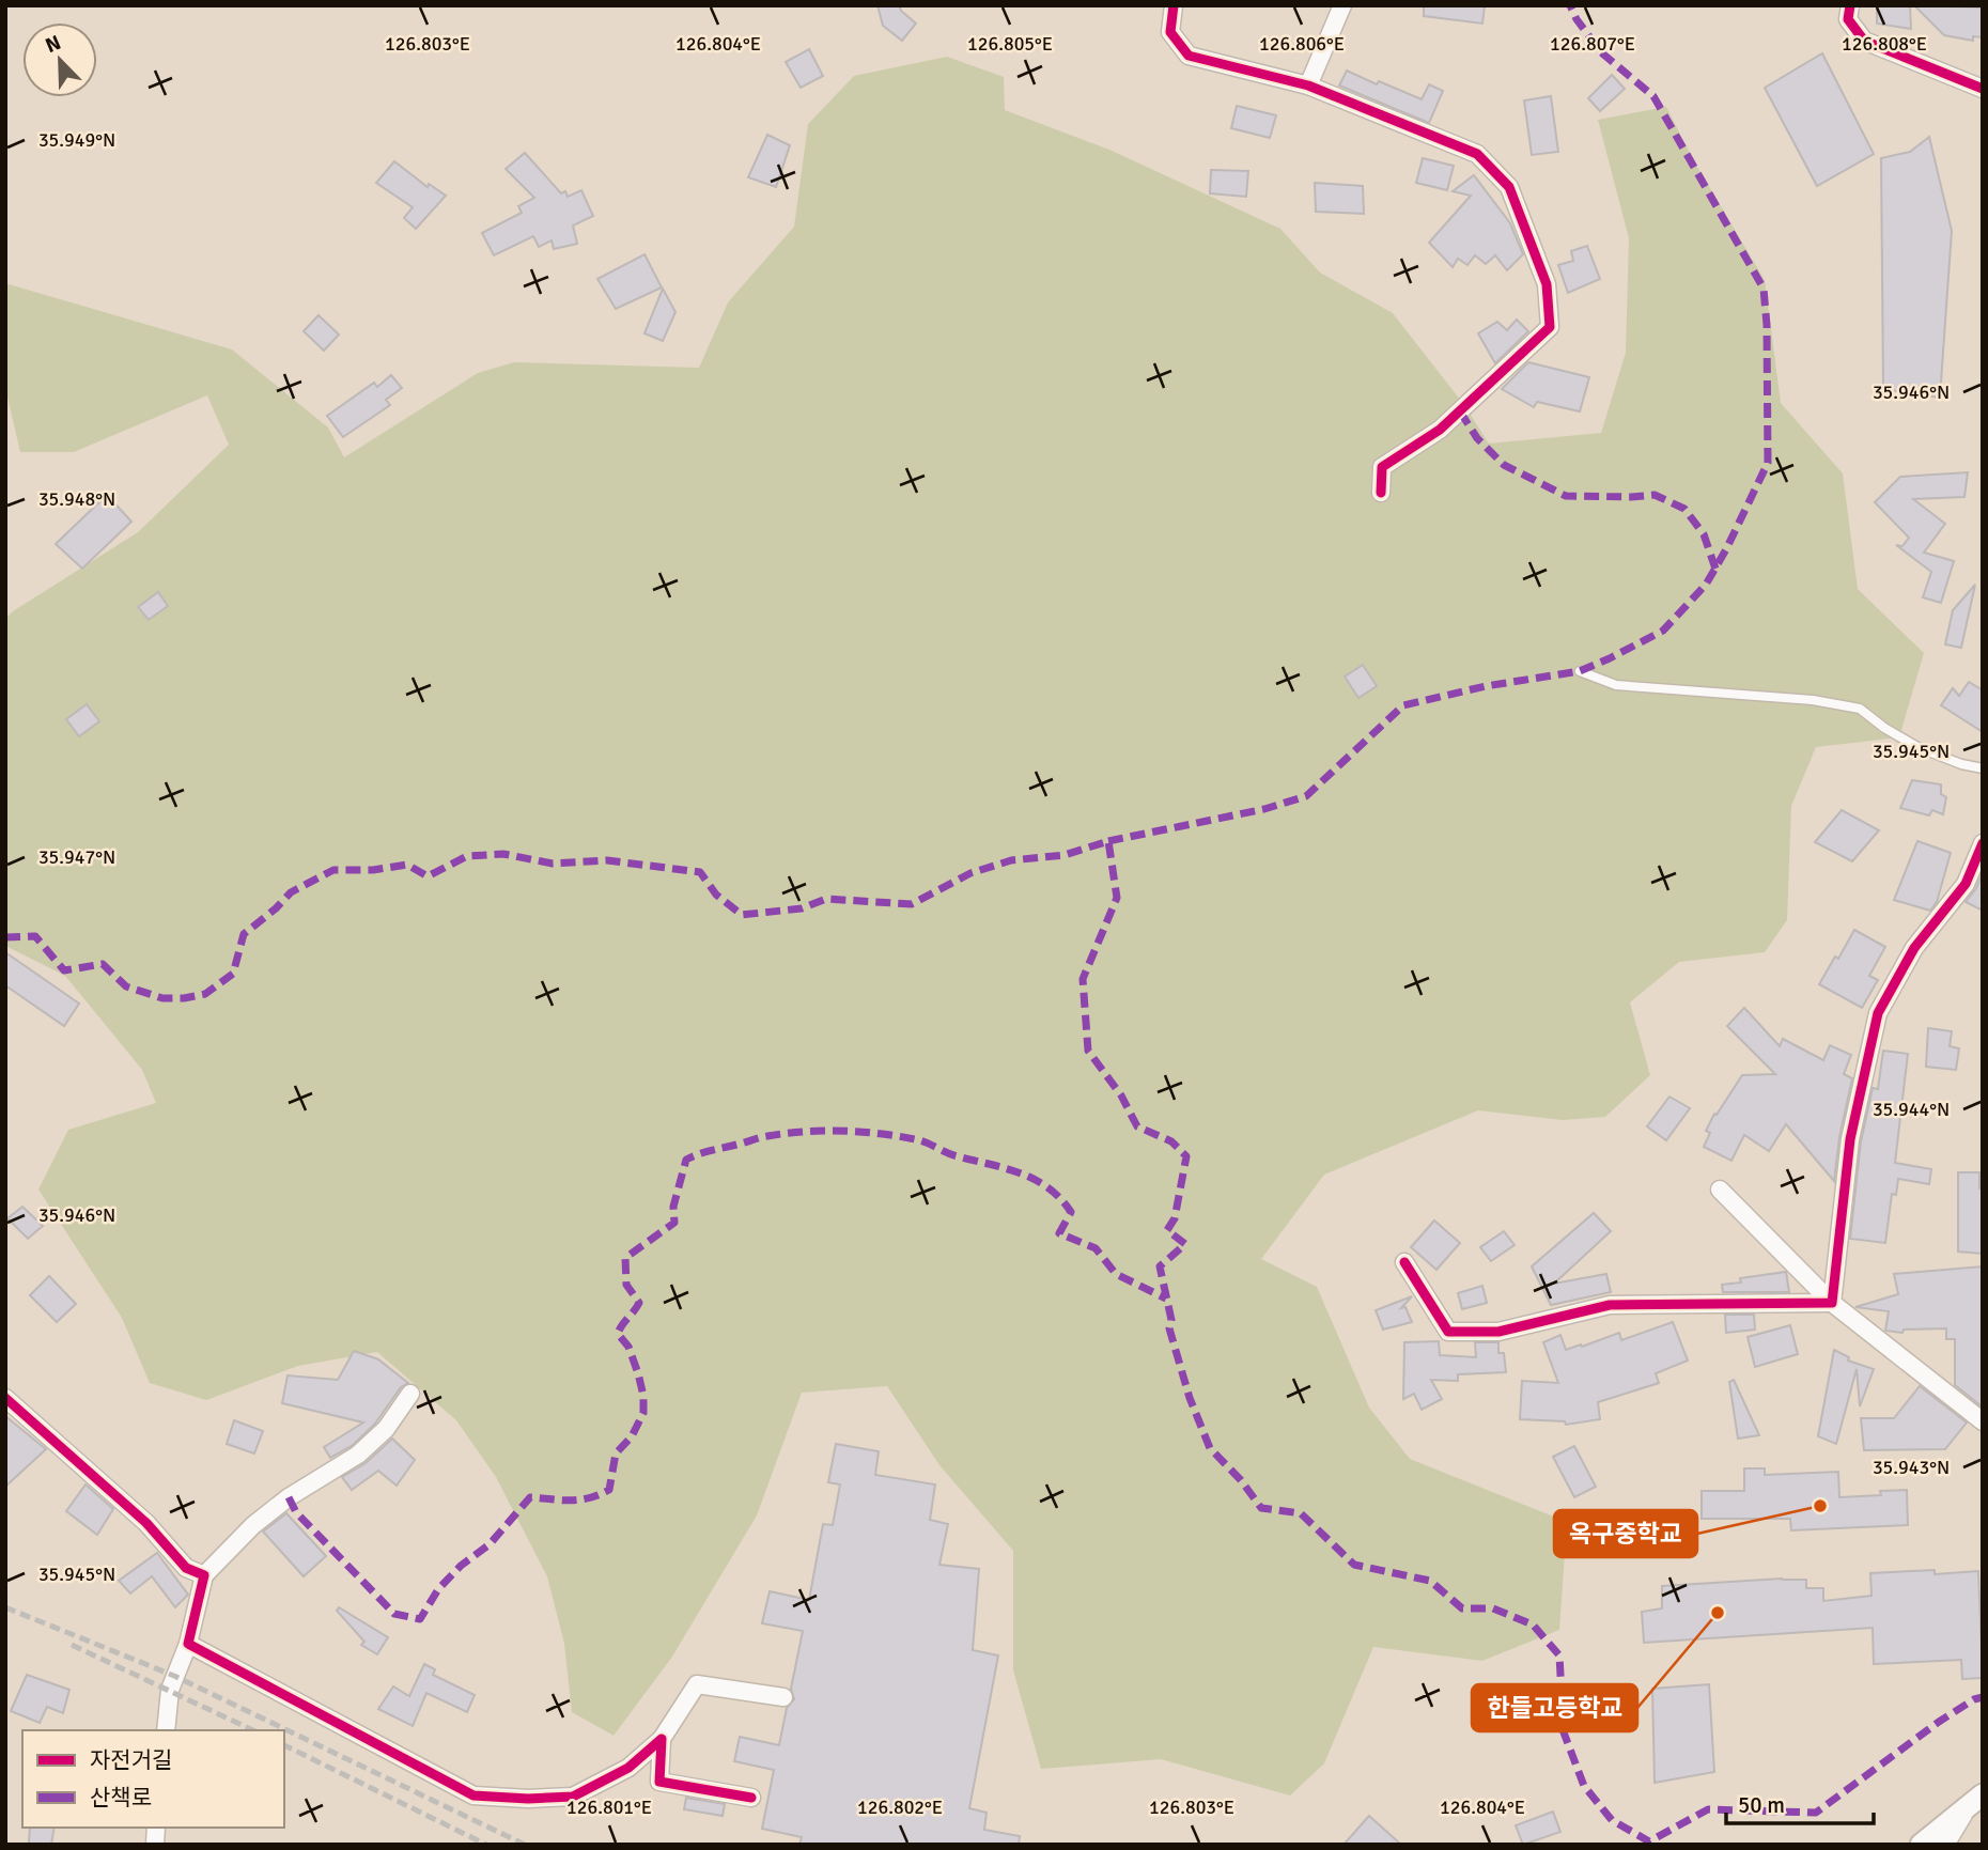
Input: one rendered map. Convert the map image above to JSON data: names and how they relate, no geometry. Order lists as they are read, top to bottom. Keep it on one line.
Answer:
{"places":["옥구중학교","한들고등학교"],"legend":["자전거길","산책로"],"scale_bar":"50 m","north":"top left","coordinates":["126.803°E","126.804°E","126.805°E","126.806°E","126.807°E","126.808°E","35.949°N","35.946°N","35.948°N","35.945°N","35.947°N","35.944°N","35.943°N","126.801°E","126.802°E"]}
